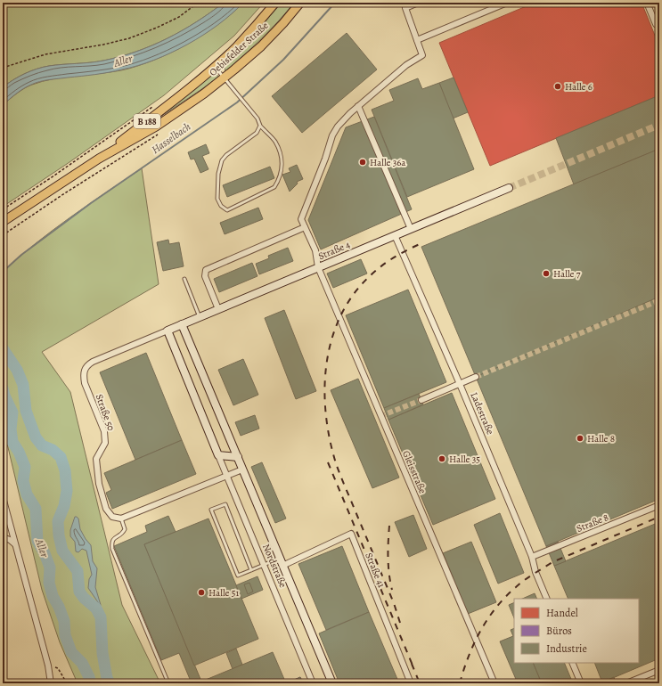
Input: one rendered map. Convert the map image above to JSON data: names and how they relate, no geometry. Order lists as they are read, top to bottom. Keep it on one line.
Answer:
{"streets":{"main road":["Oebisfelder Straße","B 188"],"street":["Straße 4","Straße 50","Ladestraße","Gleisstraße","Straße 8","Nordstraße","Straße 41"]},"crossings":[["Oebisfelder Straße","B 188"],["Straße 4","Straße 50"],["Straße 4","Ladestraße"],["Straße 4","Gleisstraße"],["Straße 4","Nordstraße"],["Straße 50","Nordstraße"],["Ladestraße","Straße 8"],["Nordstraße","Straße 41"]],"water":["Aller","Hasselbach"],"places":["Halle 6","Halle 36a","Halle 7","Halle 8","Halle 35","Halle 51"],"legend":["Handel","Büros","Industrie"]}
